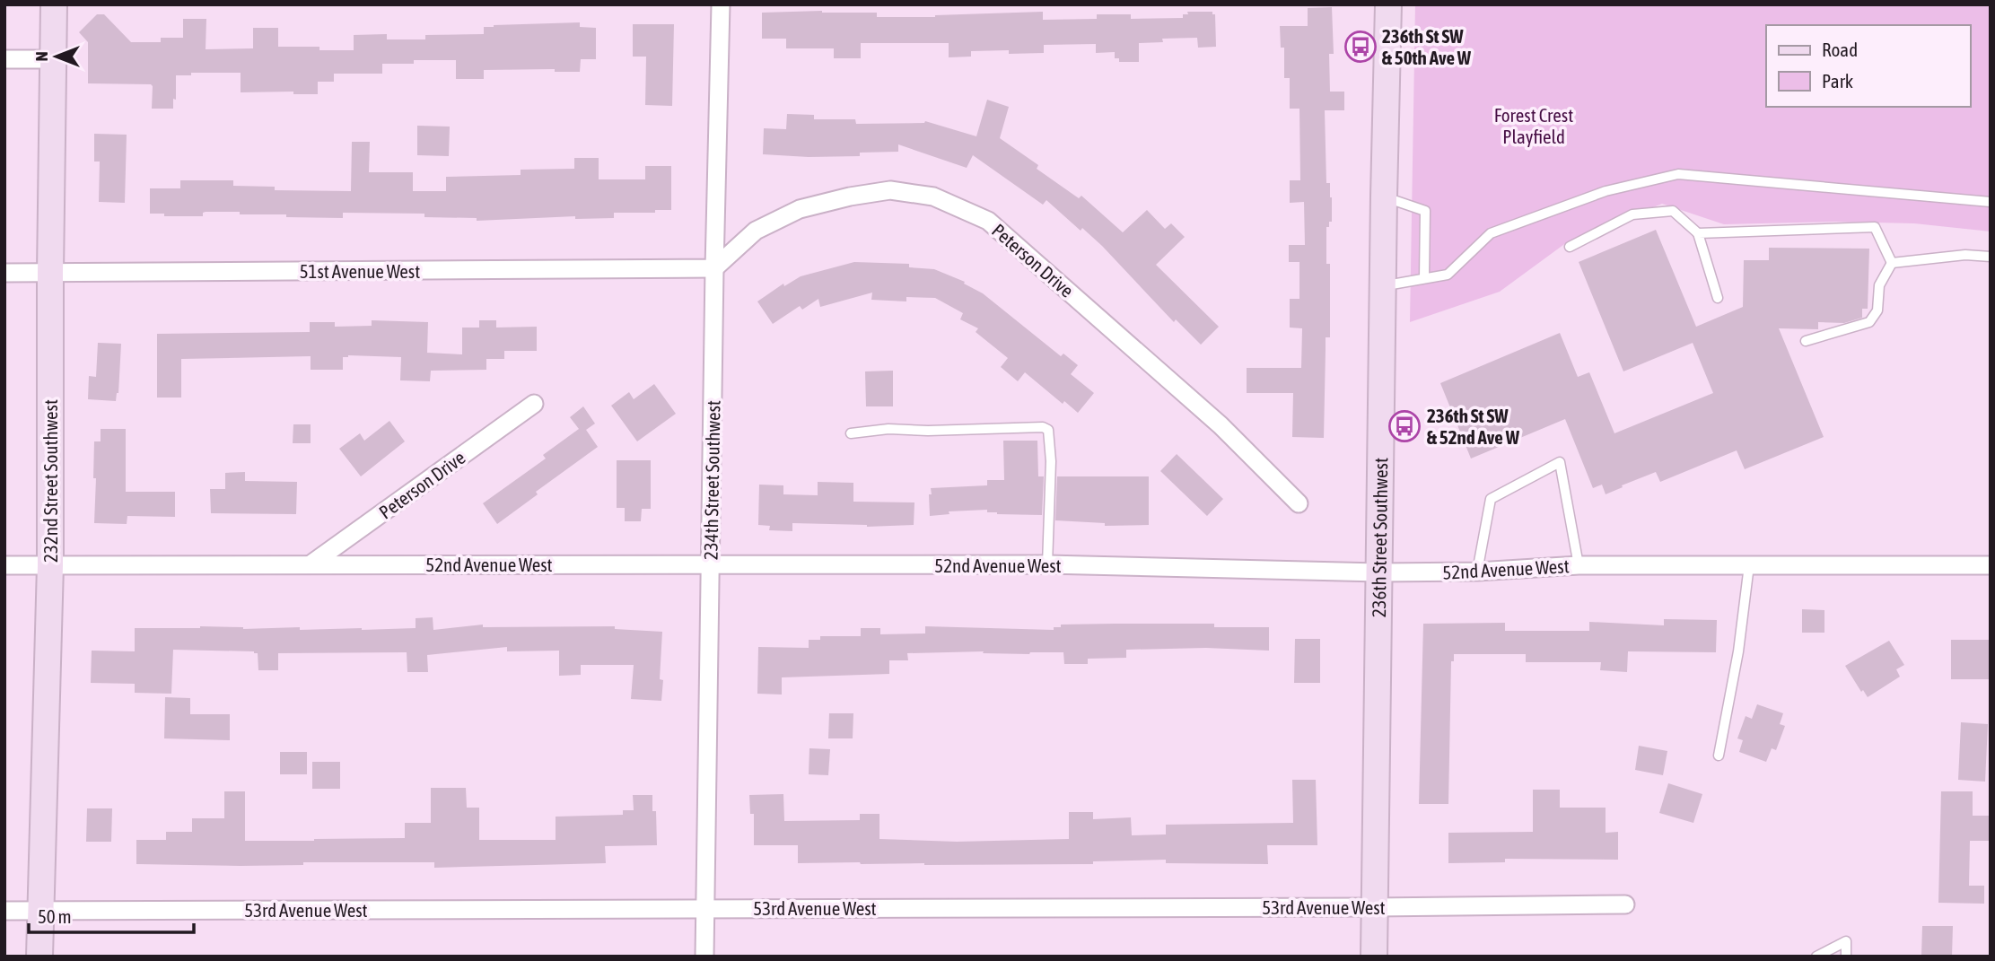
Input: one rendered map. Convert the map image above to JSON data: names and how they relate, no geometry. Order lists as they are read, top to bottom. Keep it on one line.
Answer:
{"streets":{"street":["Peterson Drive","51st Avenue West","234th Street Southwest","232nd Street Southwest","236th Street Southwest","52nd Avenue West","53rd Avenue West"]},"crossings":[["Peterson Drive","51st Avenue West"],["Peterson Drive","234th Street Southwest"],["Peterson Drive","52nd Avenue West"],["51st Avenue West","234th Street Southwest"],["51st Avenue West","232nd Street Southwest"],["234th Street Southwest","52nd Avenue West"],["234th Street Southwest","53rd Avenue West"],["232nd Street Southwest","52nd Avenue West"],["232nd Street Southwest","53rd Avenue West"],["236th Street Southwest","52nd Avenue West"],["236th Street Southwest","53rd Avenue West"]],"parks":["Forest Crest Playfield"],"places":{"bus stop":["236th St SW & 50th Ave W","236th St SW & 52nd Ave W"]},"legend":["Road","Park"],"scale_bar":"50 m","north":"left"}
